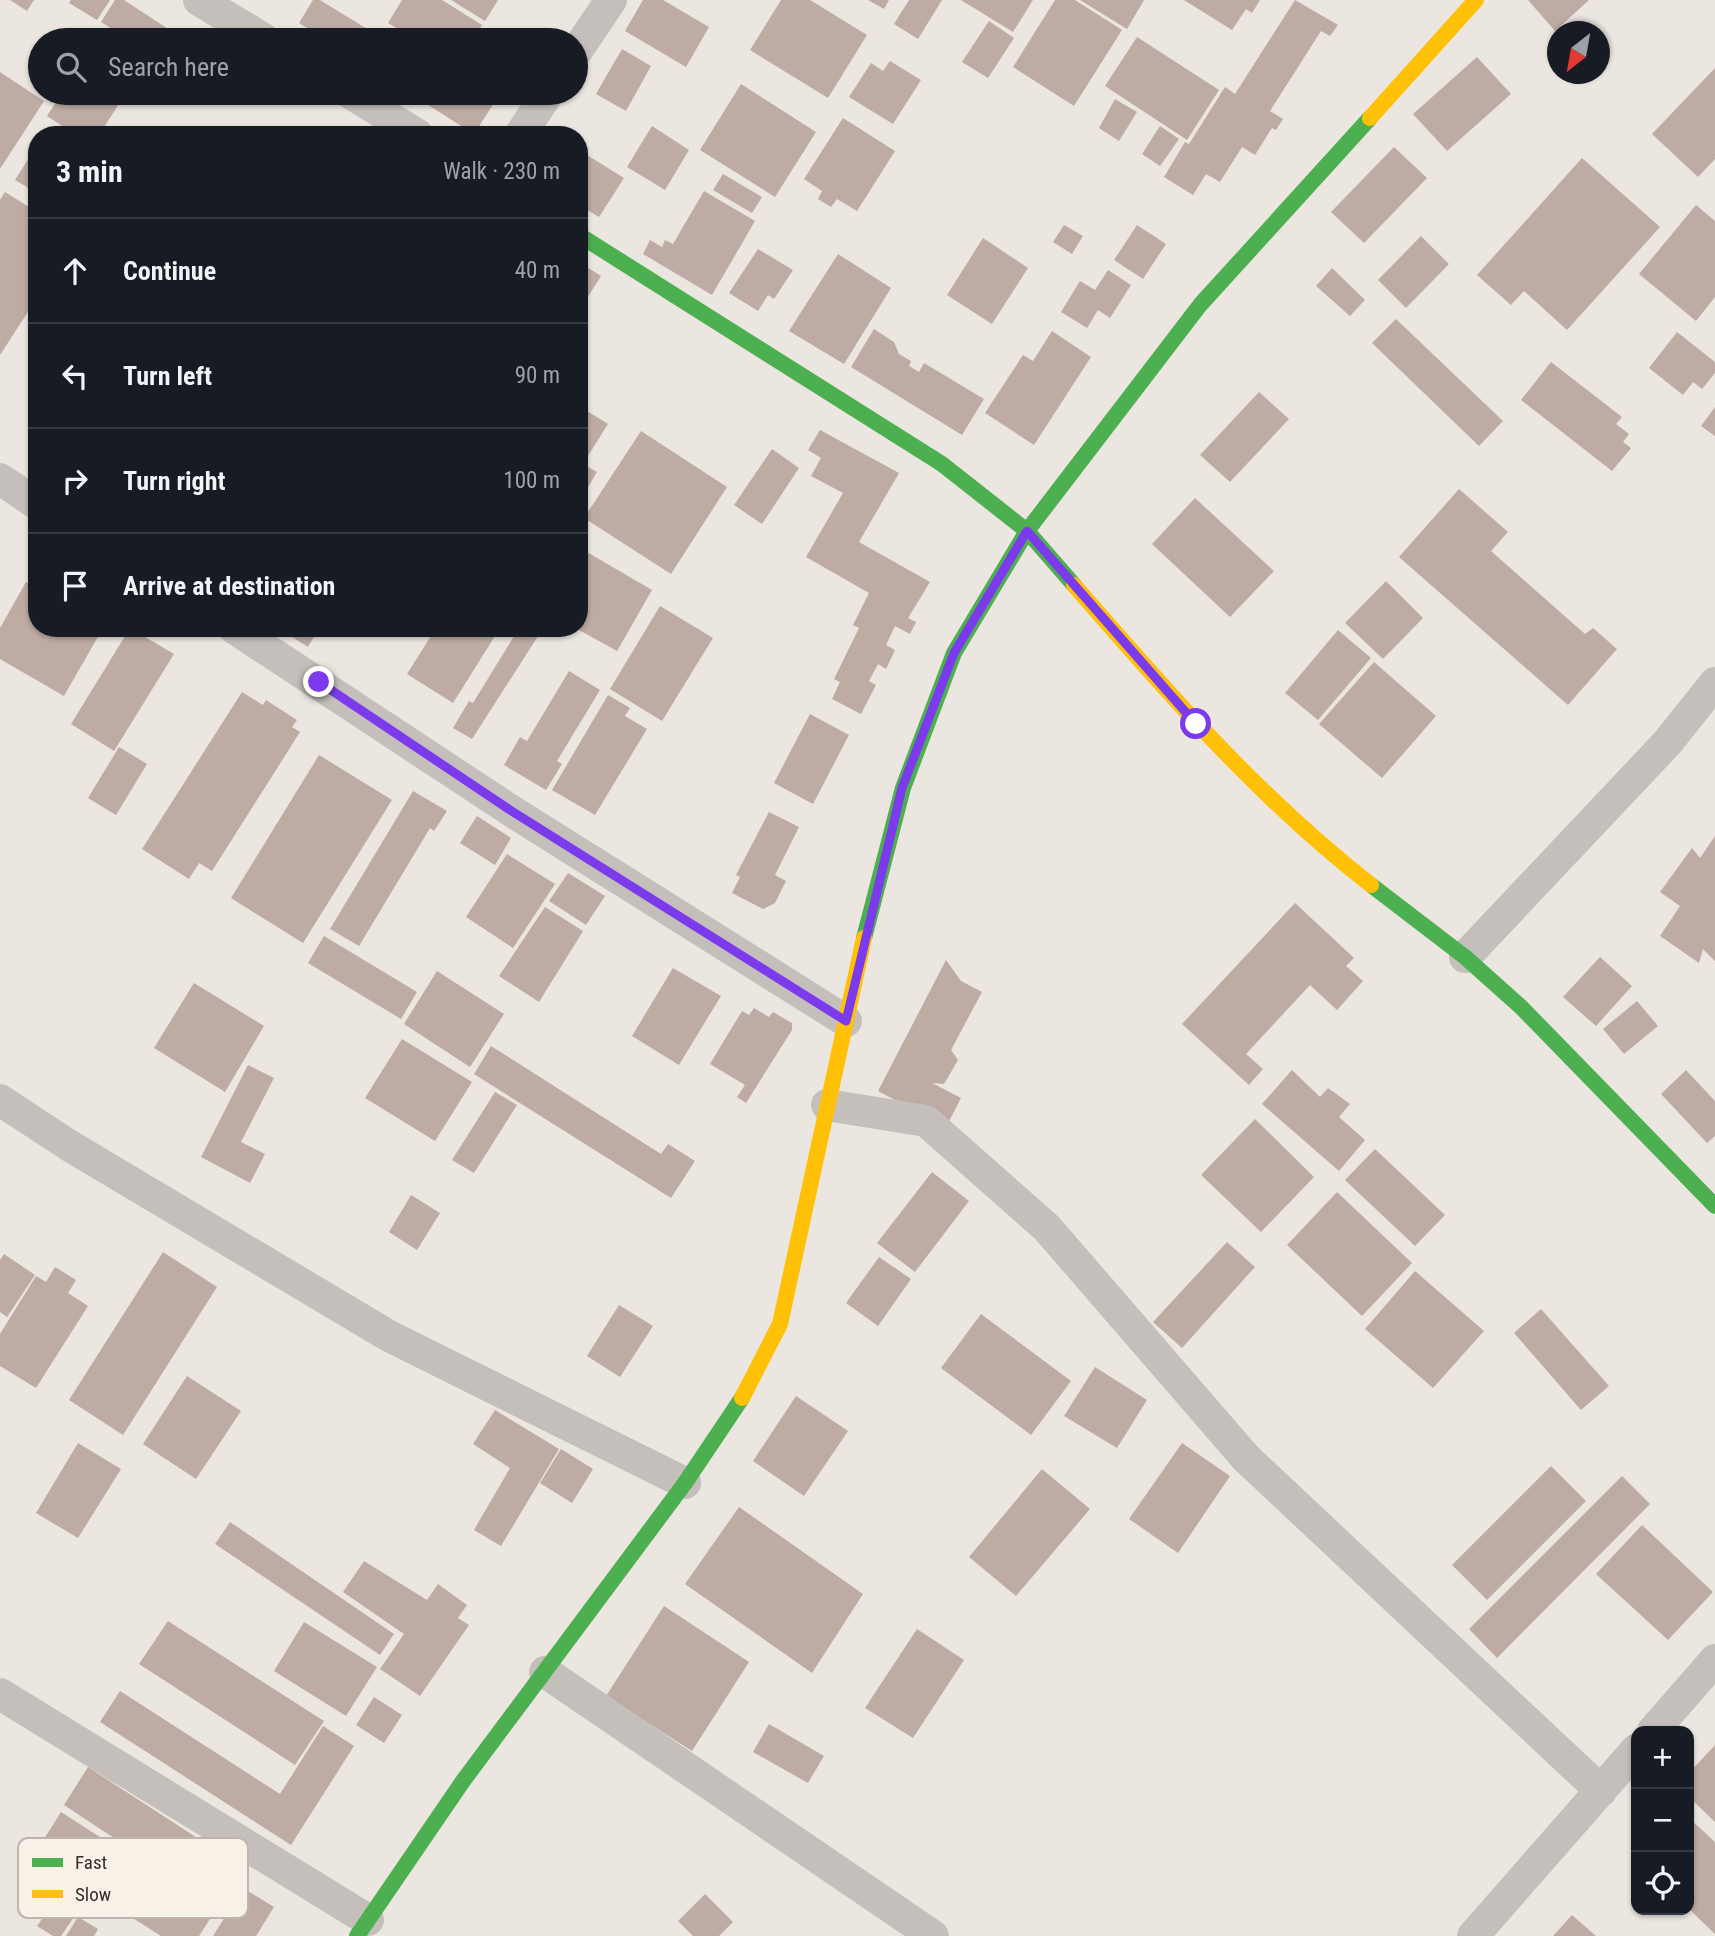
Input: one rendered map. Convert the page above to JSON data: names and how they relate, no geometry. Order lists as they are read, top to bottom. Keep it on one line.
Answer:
{"legend":["Fast","Slow"],"north":"bottom left","page":{"search":"Search here","heading":["3 min","Walk · 230 m"],"list":[["Continue","40 m"],["Turn left","90 m"],["Turn right","100 m"],"Arrive at destination"],"map_buttons":["+","−"]}}
